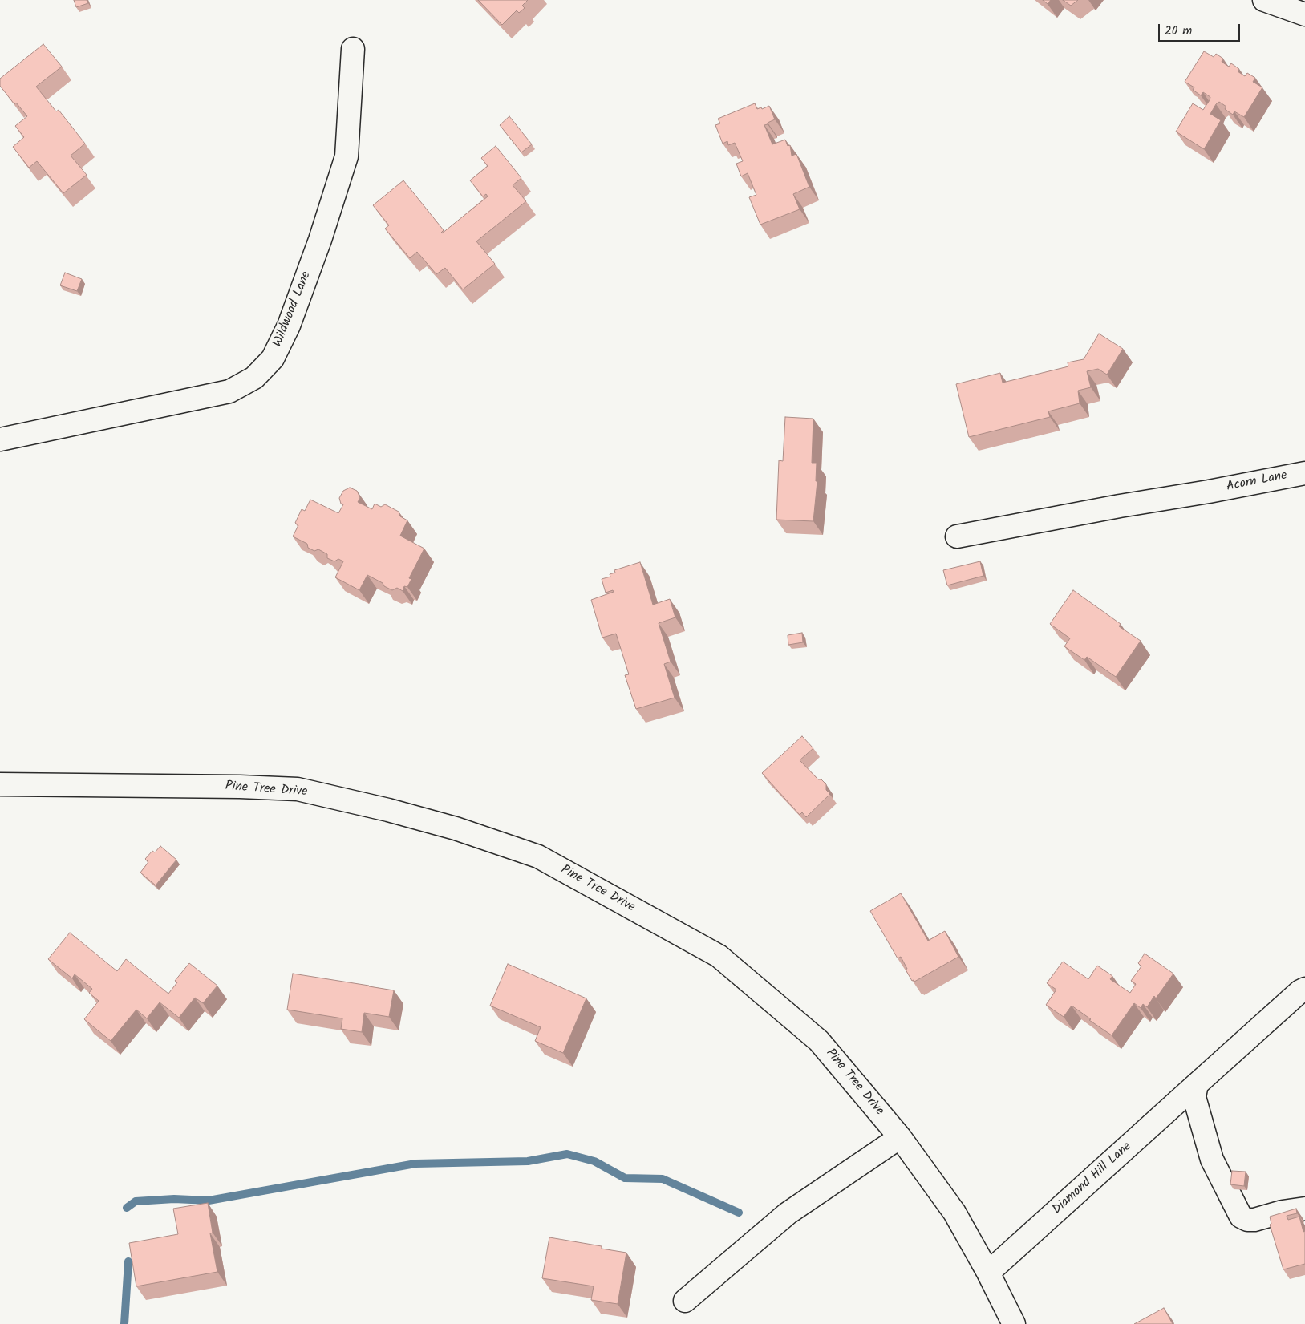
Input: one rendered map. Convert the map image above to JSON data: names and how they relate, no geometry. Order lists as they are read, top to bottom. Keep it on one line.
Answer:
{"streets":{"street":["Wildwood Lane","Acorn Lane","Pine Tree Drive","Diamond Hill Lane"]},"crossings":[["Pine Tree Drive","Diamond Hill Lane"]],"scale_bar":"20 m"}
